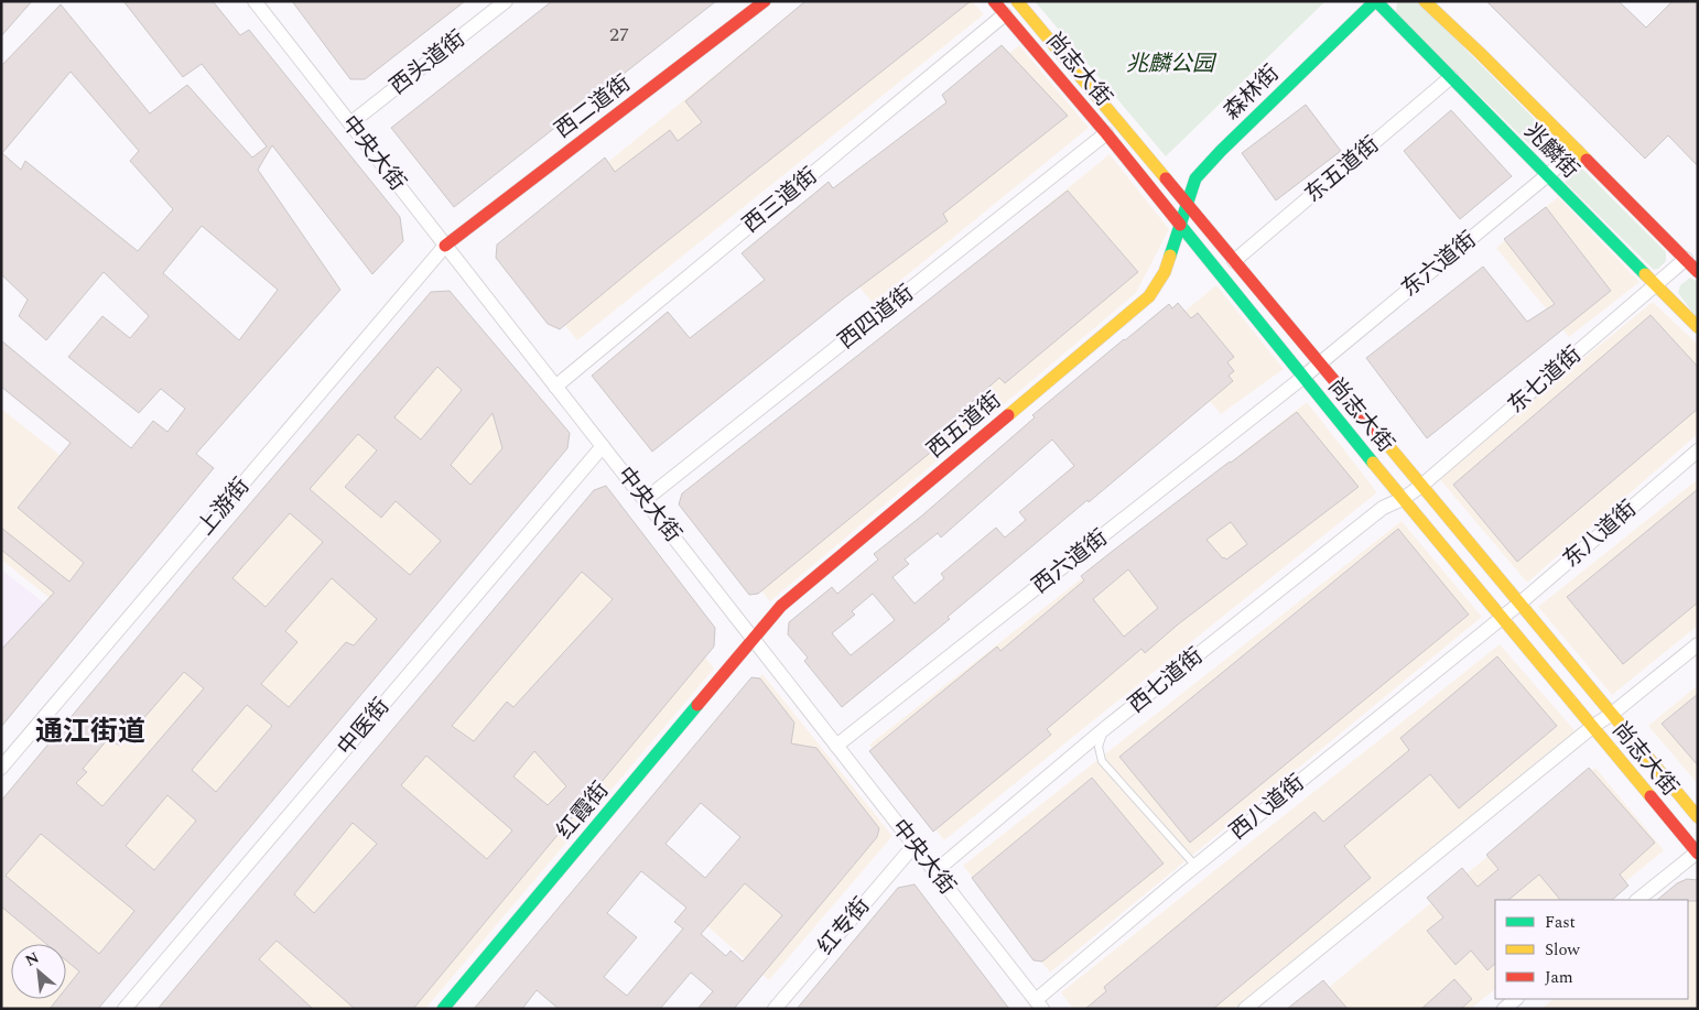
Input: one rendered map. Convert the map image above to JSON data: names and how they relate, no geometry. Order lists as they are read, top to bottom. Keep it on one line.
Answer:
{"streets":{"main road":["尚志大街","森林街","西二道街","兆麟街","西五道街","红霞街"],"street":["西头道街","中央大街","东五道街","西三道街","东六道街","西四道街","东七道街","上游街","东八道街","西六道街","西七道街","中医街","西八道街","红专街"]},"crossings":[["西头道街","中央大街"],["尚志大街","森林街"],["尚志大街","东五道街"],["尚志大街","西三道街"],["尚志大街","东六道街"],["尚志大街","西四道街"],["尚志大街","东七道街"],["尚志大街","西五道街"],["尚志大街","东八道街"],["尚志大街","西六道街"],["尚志大街","西七道街"],["尚志大街","西八道街"],["森林街","兆麟街"],["森林街","西五道街"],["西二道街","中央大街"],["西二道街","上游街"],["兆麟街","东五道街"],["兆麟街","东六道街"],["兆麟街","东七道街"],["中央大街","西三道街"],["中央大街","西四道街"],["中央大街","西五道街"],["中央大街","上游街"],["中央大街","西六道街"],["中央大街","西七道街"],["中央大街","中医街"],["中央大街","西八道街"],["中央大街","红霞街"],["中央大街","红专街"],["东六道街","西六道街"],["东七道街","西七道街"],["西五道街","红霞街"],["东八道街","西八道街"]],"districts":["通江街道"],"parks":["兆麟公园"],"house_numbers":["27"],"legend":["Fast","Slow","Jam"],"north":"top left"}
